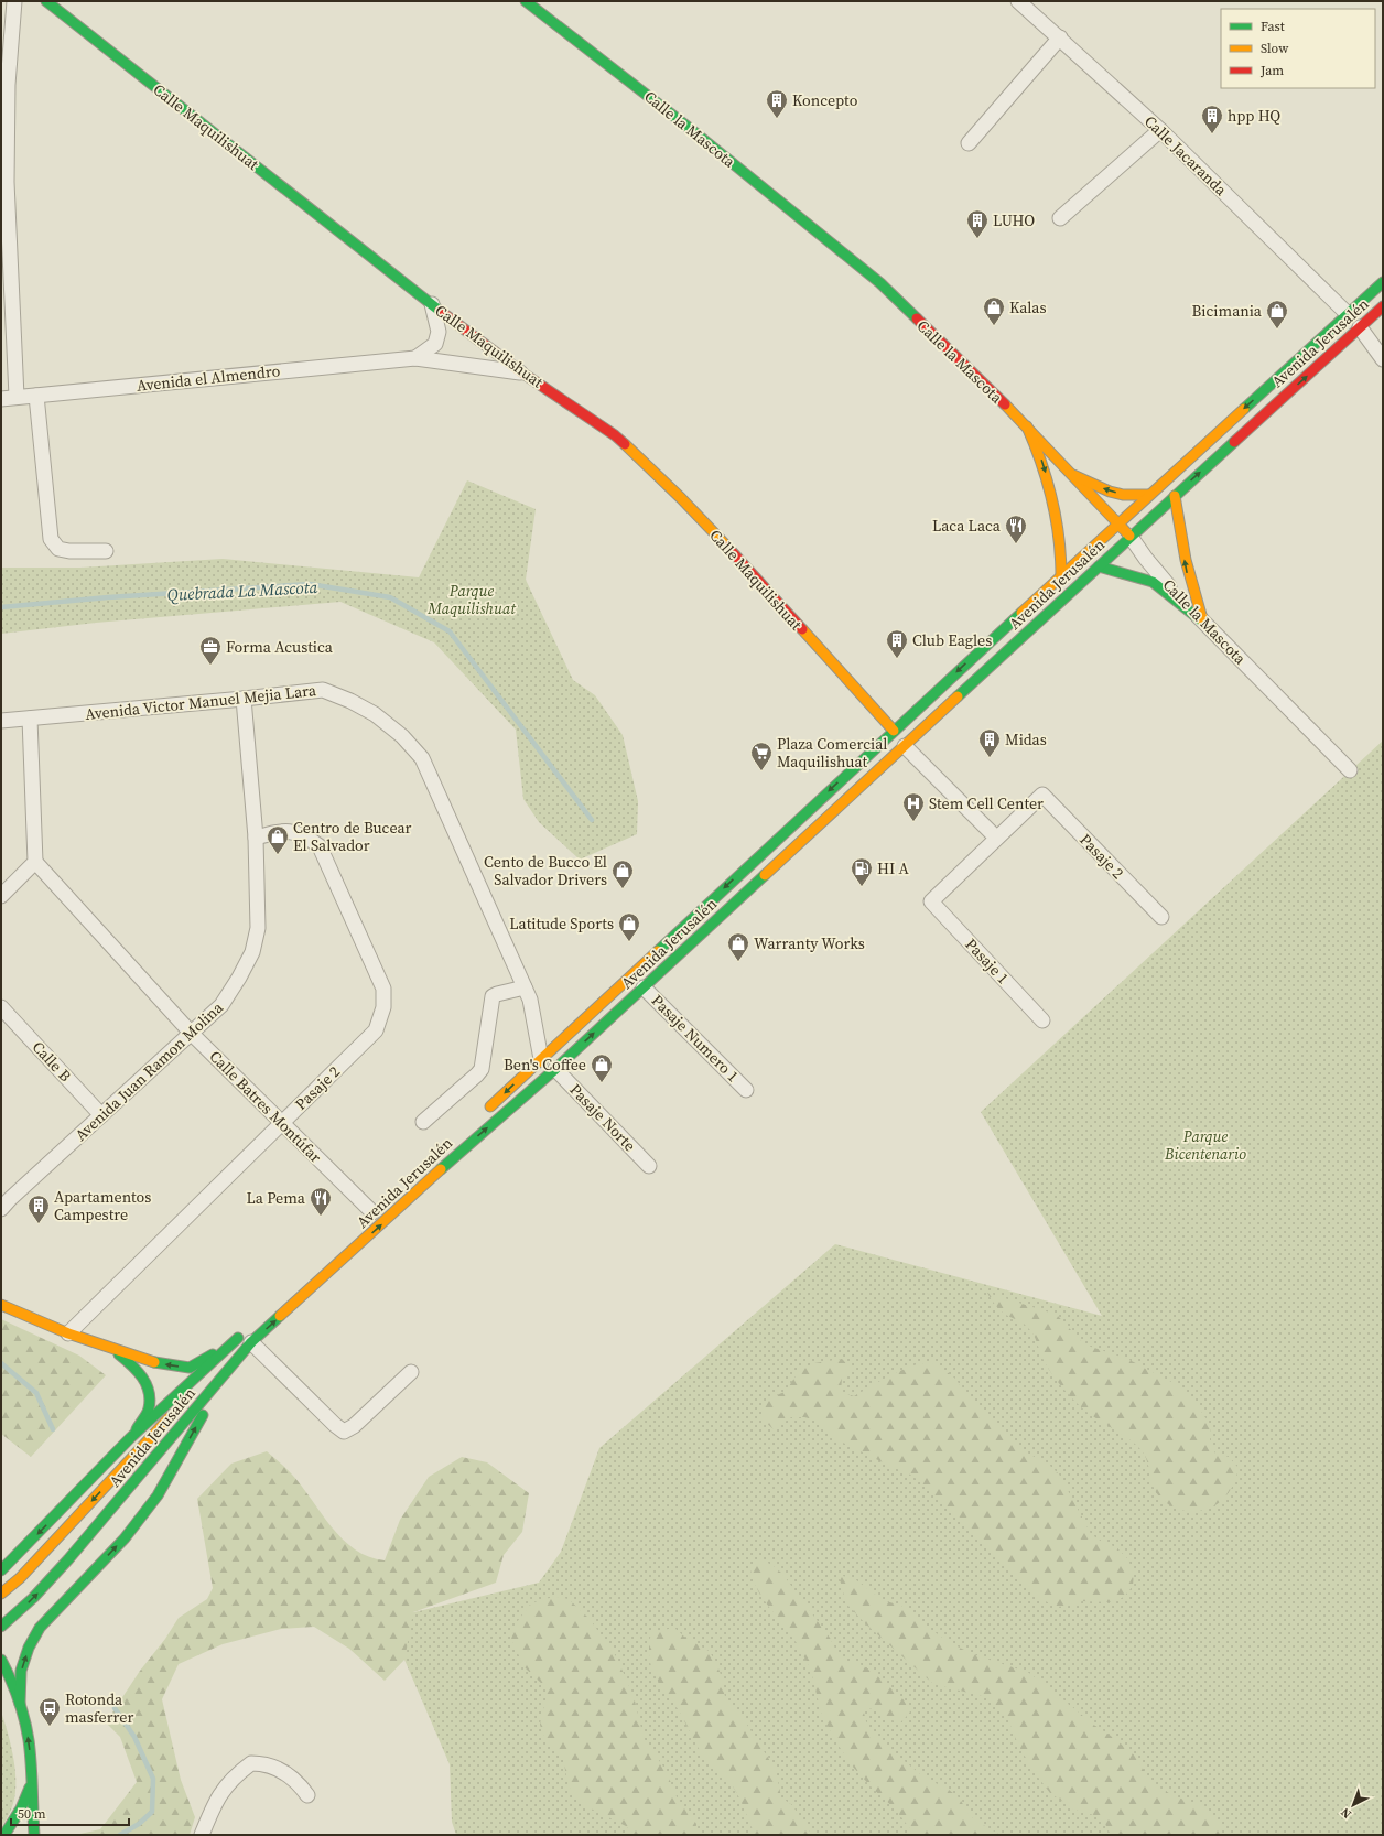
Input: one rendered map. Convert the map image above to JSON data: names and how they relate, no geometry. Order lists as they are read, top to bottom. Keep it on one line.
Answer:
{"streets":{"main road":["Calle Maquilishuat","Calle la Mascota","Avenida Jerusalén"],"street":["Calle Jacaranda","Avenida el Almendro","Avenida Victor Manuel Mejia Lara","Pasaje 2","Pasaje 1","Pasaje Numero 1","Calle B","Avenida Juan Ramon Molina","Calle Batres Montúfar","Pasaje Norte"]},"crossings":[["Calle Maquilishuat","Avenida Jerusalén"],["Calle Maquilishuat","Avenida el Almendro"],["Calle la Mascota","Avenida Jerusalén"],["Calle Jacaranda","Avenida Jerusalén"],["Avenida Jerusalén","Avenida Victor Manuel Mejia Lara"],["Avenida Jerusalén","Pasaje Numero 1"],["Avenida Jerusalén","Pasaje Norte"],["Avenida Victor Manuel Mejia Lara","Avenida Juan Ramon Molina"],["Pasaje 2","Pasaje 1"],["Pasaje 2","Avenida Juan Ramon Molina"],["Pasaje 2","Calle Batres Montúfar"],["Calle B","Avenida Juan Ramon Molina"],["Avenida Juan Ramon Molina","Calle Batres Montúfar"]],"water":["Quebrada La Mascota"],"parks":["Parque Maquilishuat","Parque Bicentenario"],"places":{"building":["Koncepto","hpp HQ","LUHO","Club Eagles","Midas","Apartamentos Campestre"],"shop":["Kalas","Bicimania","Centro de Bucear El Salvador","Cento de Bucco El Salvador Drivers","Latitude Sports","Warranty Works","Ben's Coffee"],"restaurant":["Laca Laca","La Pema"],"office":["Forma Acustica"],"supermarket":["Plaza Comercial Maquilishuat"],"hospital":["Stem Cell Center"],"fuel station":["HI A"],"bus stop":["Rotonda masferrer"]},"legend":["Fast","Slow","Jam"],"scale_bar":"50 m","north":"bottom left"}
